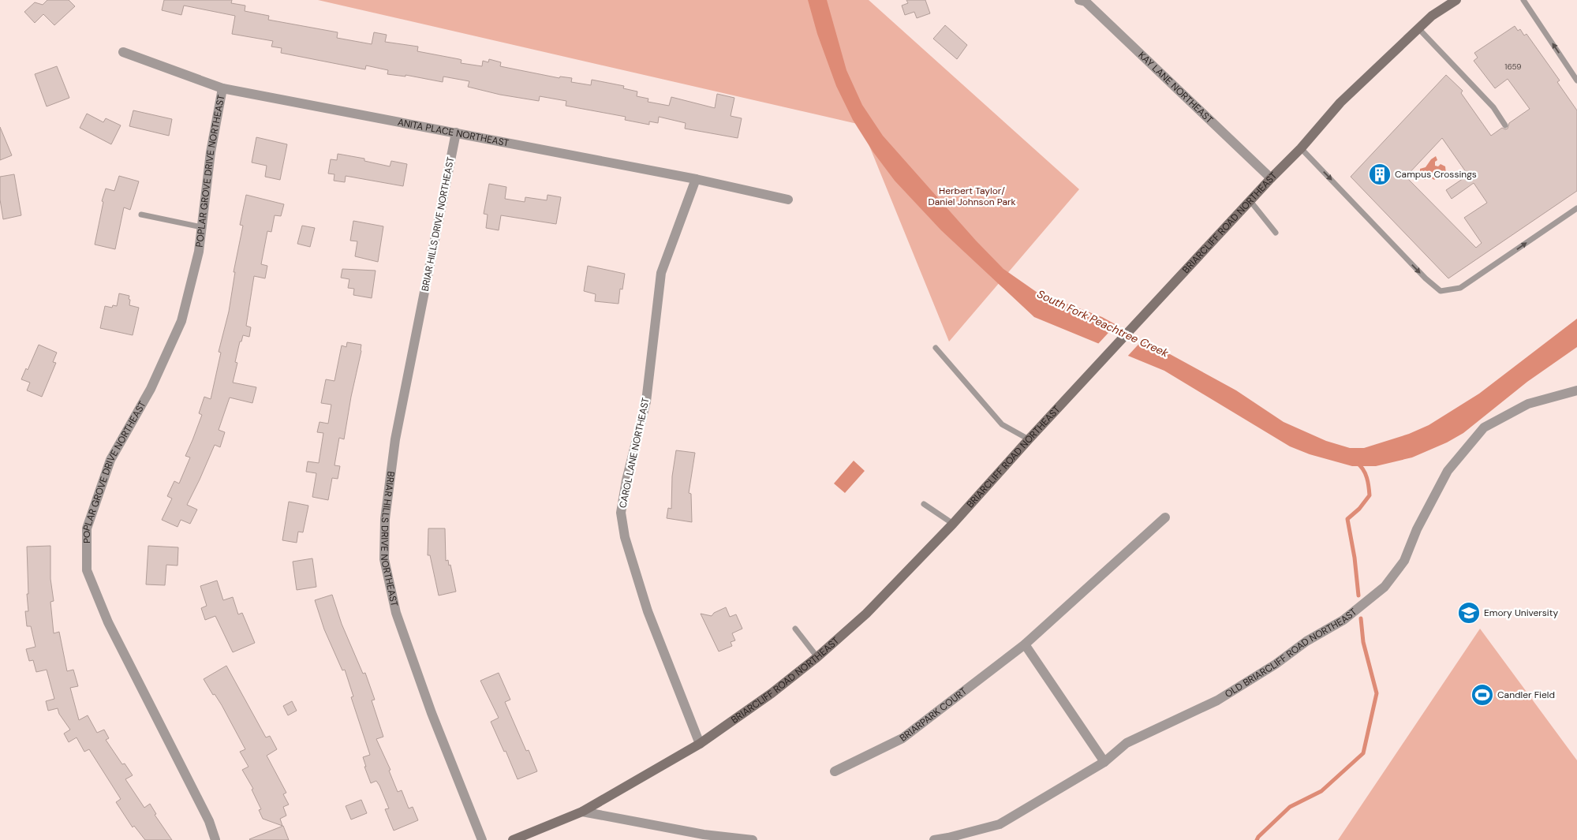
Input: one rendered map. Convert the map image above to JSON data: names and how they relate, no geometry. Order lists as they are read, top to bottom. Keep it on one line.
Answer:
{"streets":{"main road":["BRIARCLIFF ROAD NORTHEAST"],"street":["KAY LANE NORTHEAST","ANITA PLACE NORTHEAST","POPLAR GROVE DRIVE NORTHEAST","BRIAR HILLS DRIVE NORTHEAST","CAROL LANE NORTHEAST","OLD BRIARCLIFF ROAD NORTHEAST","BRIARPARK COURT"]},"crossings":[["KAY LANE NORTHEAST","BRIARCLIFF ROAD NORTHEAST"],["ANITA PLACE NORTHEAST","POPLAR GROVE DRIVE NORTHEAST"],["ANITA PLACE NORTHEAST","BRIAR HILLS DRIVE NORTHEAST"],["ANITA PLACE NORTHEAST","CAROL LANE NORTHEAST"],["BRIARCLIFF ROAD NORTHEAST","CAROL LANE NORTHEAST"]],"water":["South Fork Peachtree Creek"],"parks":["Herbert Taylor/ Daniel Johnson Park"],"places":{"building":["Campus Crossings"],"school or university":["Emory University"],"sports":["Candler Field"]},"house_numbers":["1659"]}
